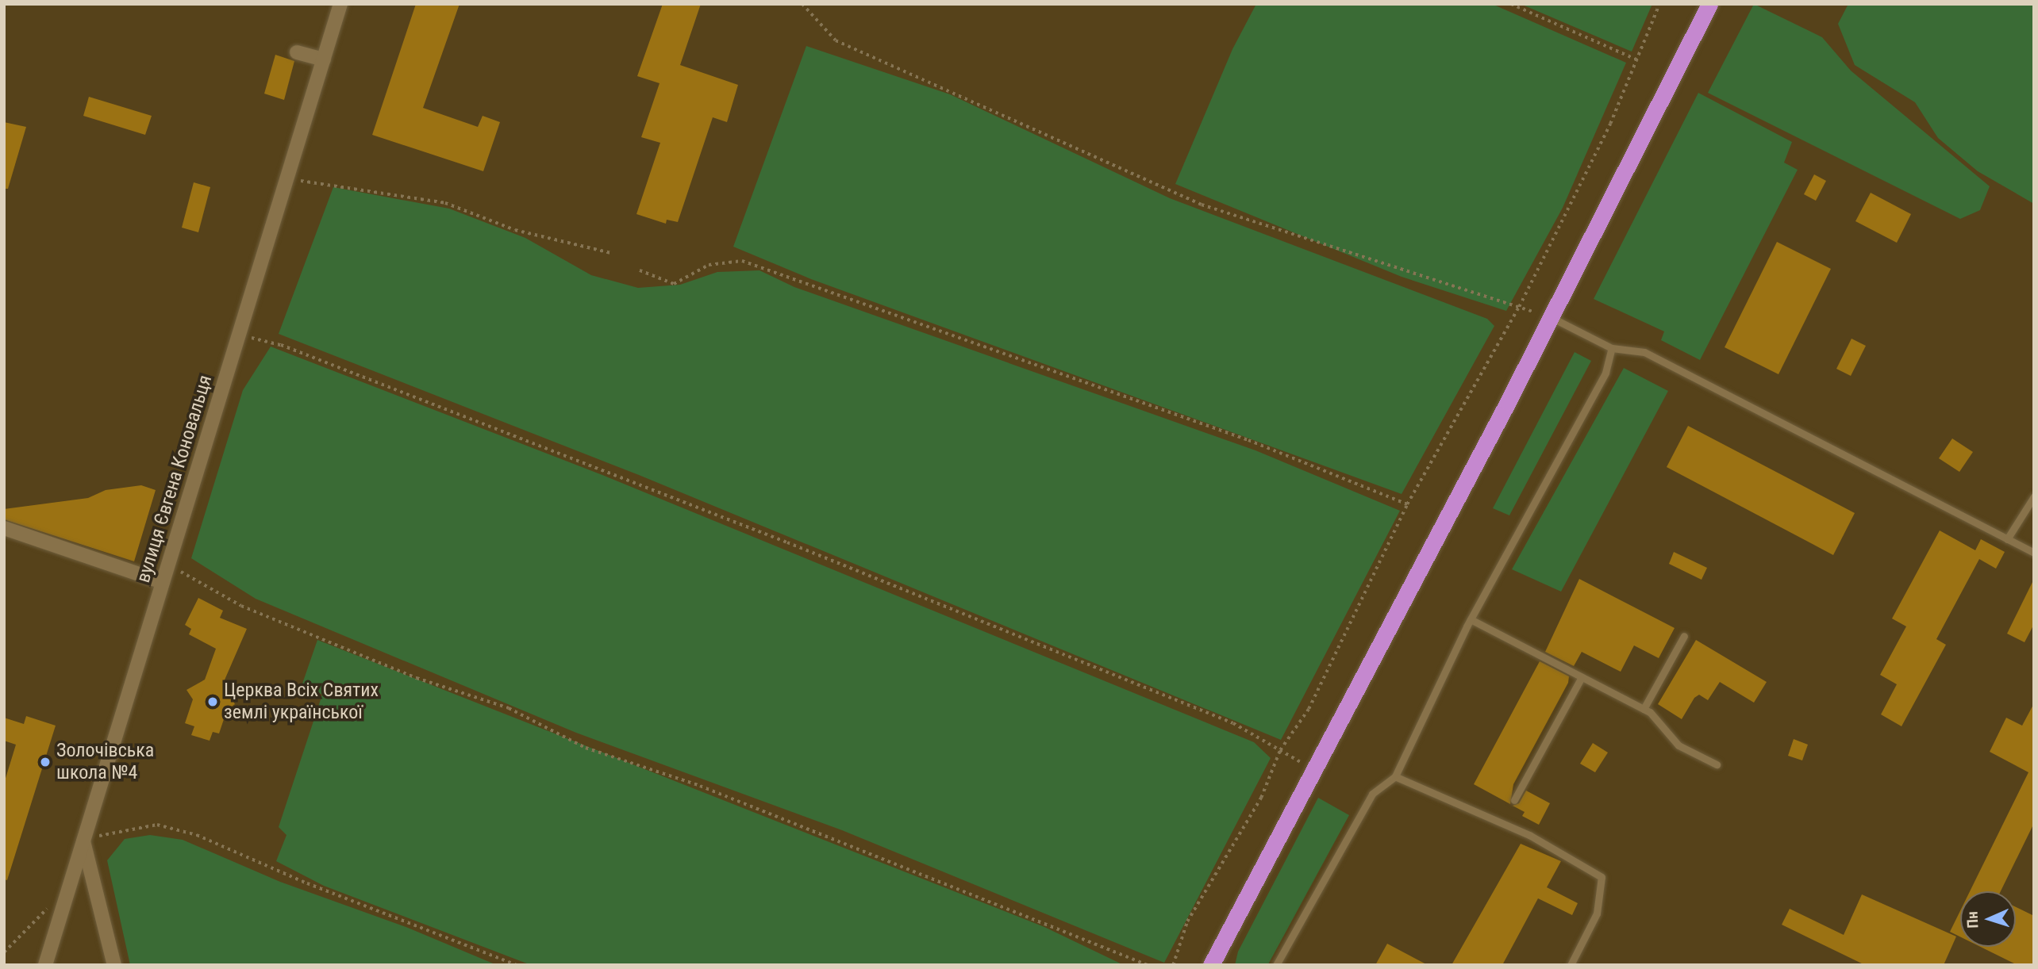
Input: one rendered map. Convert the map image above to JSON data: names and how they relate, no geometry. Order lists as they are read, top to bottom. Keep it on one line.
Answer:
{"streets":{"street":["вулиця Євгена Коновальця"]},"places":["Церква Всіх Святих землі української","Золочівська школа №4"],"north":"left"}
